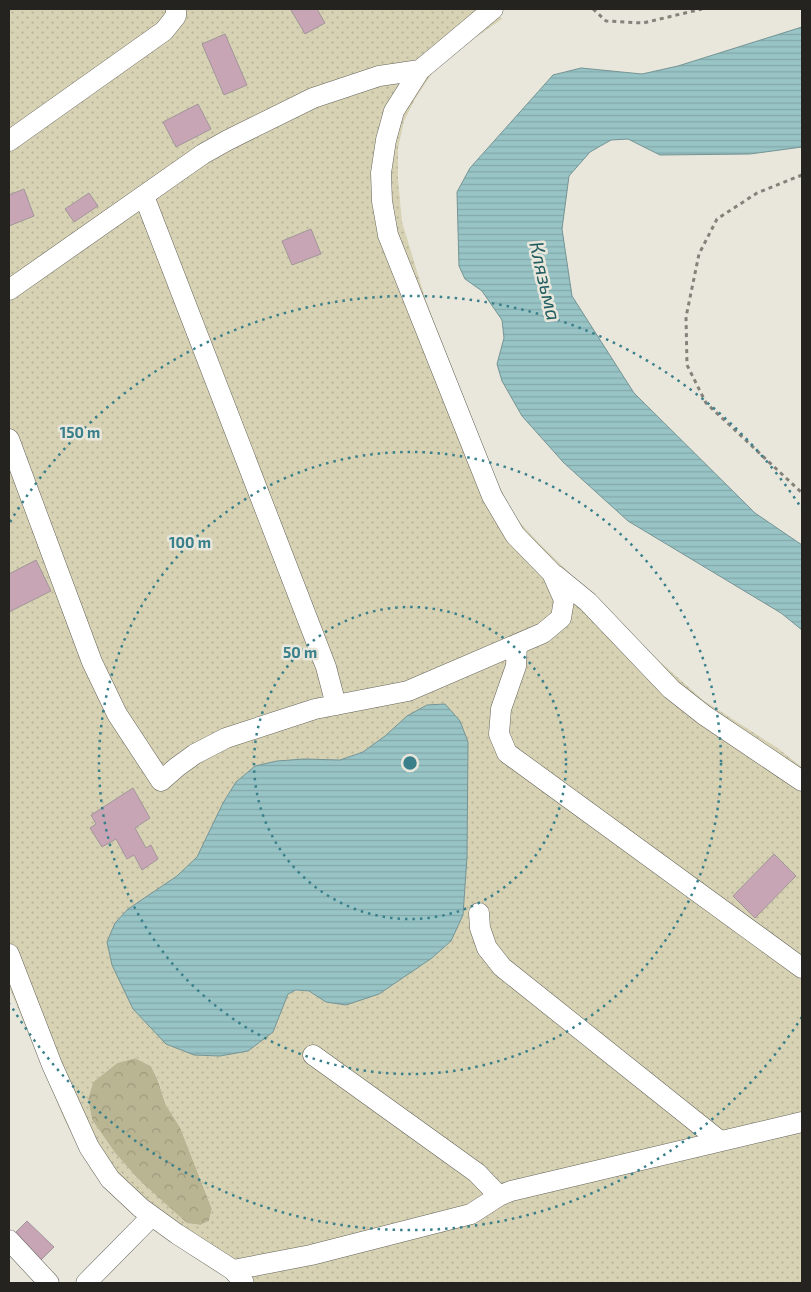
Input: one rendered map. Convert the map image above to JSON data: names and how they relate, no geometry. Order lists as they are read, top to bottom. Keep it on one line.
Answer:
{"water":["Клязьма"],"rings":["150 m","100 m","50 m"]}
